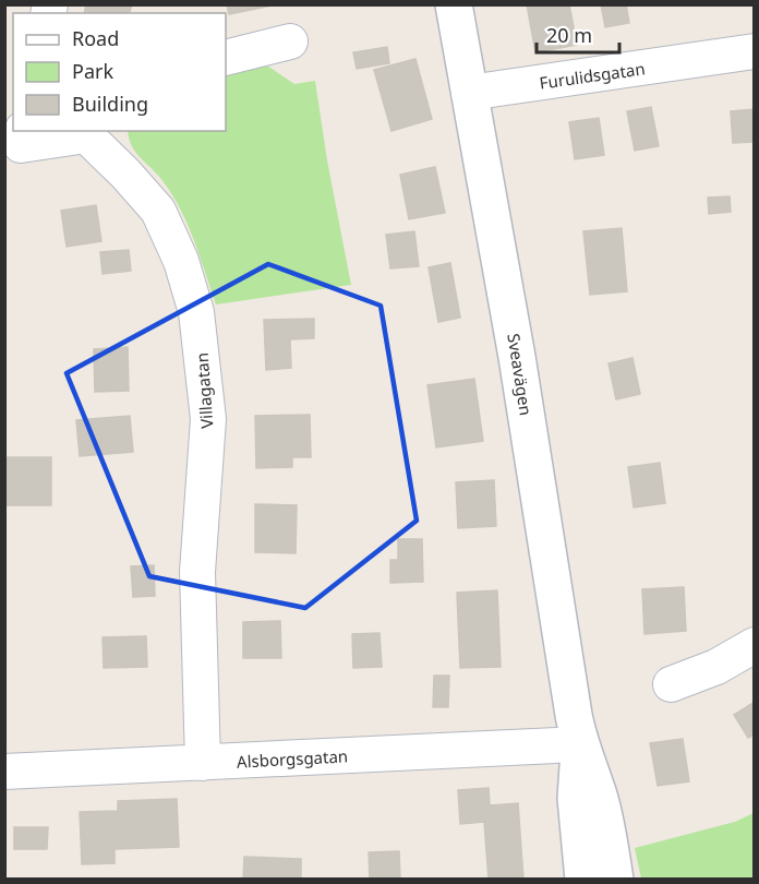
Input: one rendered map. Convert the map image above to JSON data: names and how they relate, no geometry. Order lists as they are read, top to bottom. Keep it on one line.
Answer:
{"streets":{"main road":["Sveavägen"],"street":["Furulidsgatan","Villagatan","Alsborgsgatan"]},"crossings":[["Furulidsgatan","Sveavägen"],["Sveavägen","Alsborgsgatan"],["Villagatan","Alsborgsgatan"]],"legend":["Road","Park","Building"],"scale_bar":"20 m"}
